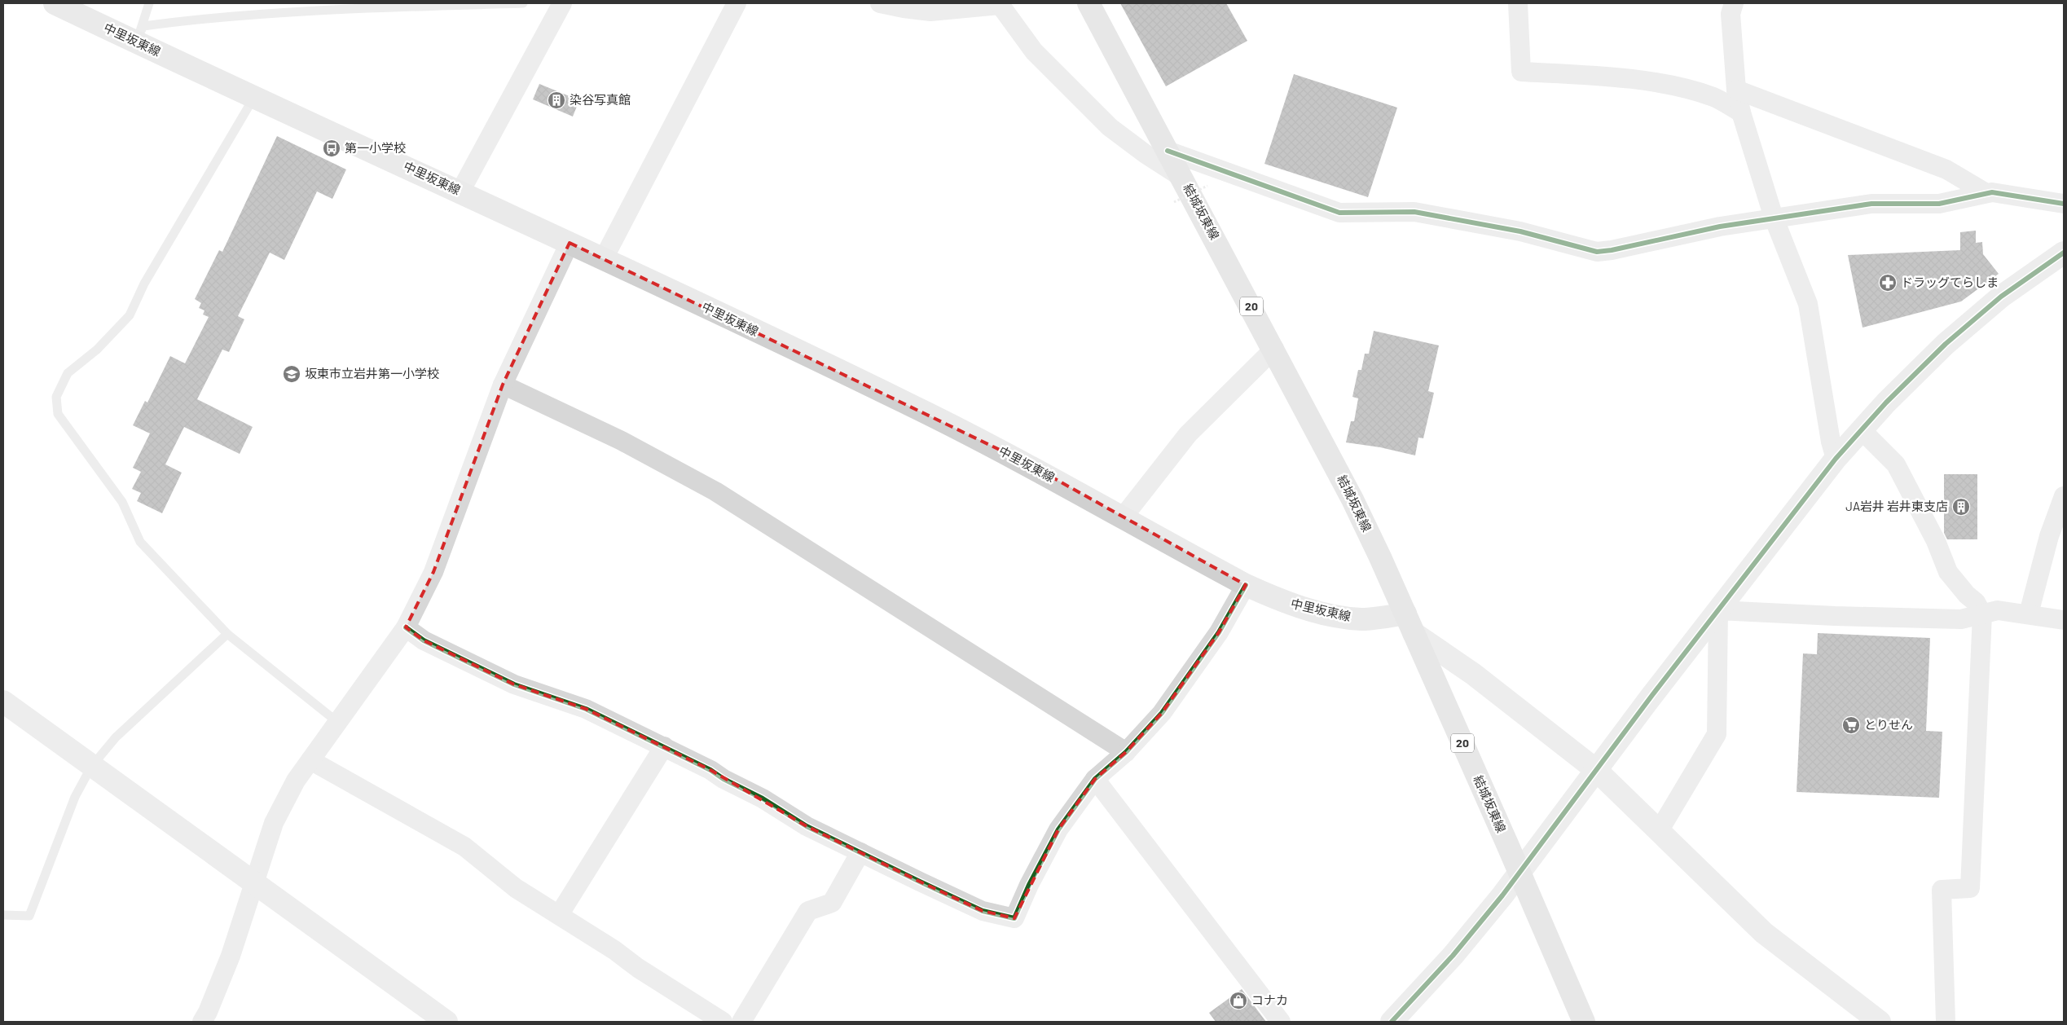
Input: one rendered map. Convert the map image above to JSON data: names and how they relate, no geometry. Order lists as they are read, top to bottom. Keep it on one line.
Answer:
{"streets":{"main road":["中里坂東線","結城坂東線","20"]},"crossings":[["中里坂東線","結城坂東線"]],"places":{"building":["染谷写真館","JA岩井 岩井東支店"],"bus stop":["第一小学校"],"pharmacy":["ドラッグてらしま"],"school or university":["坂東市立岩井第一小学校"],"supermarket":["とりせん"],"shop":["コナカ"]}}
